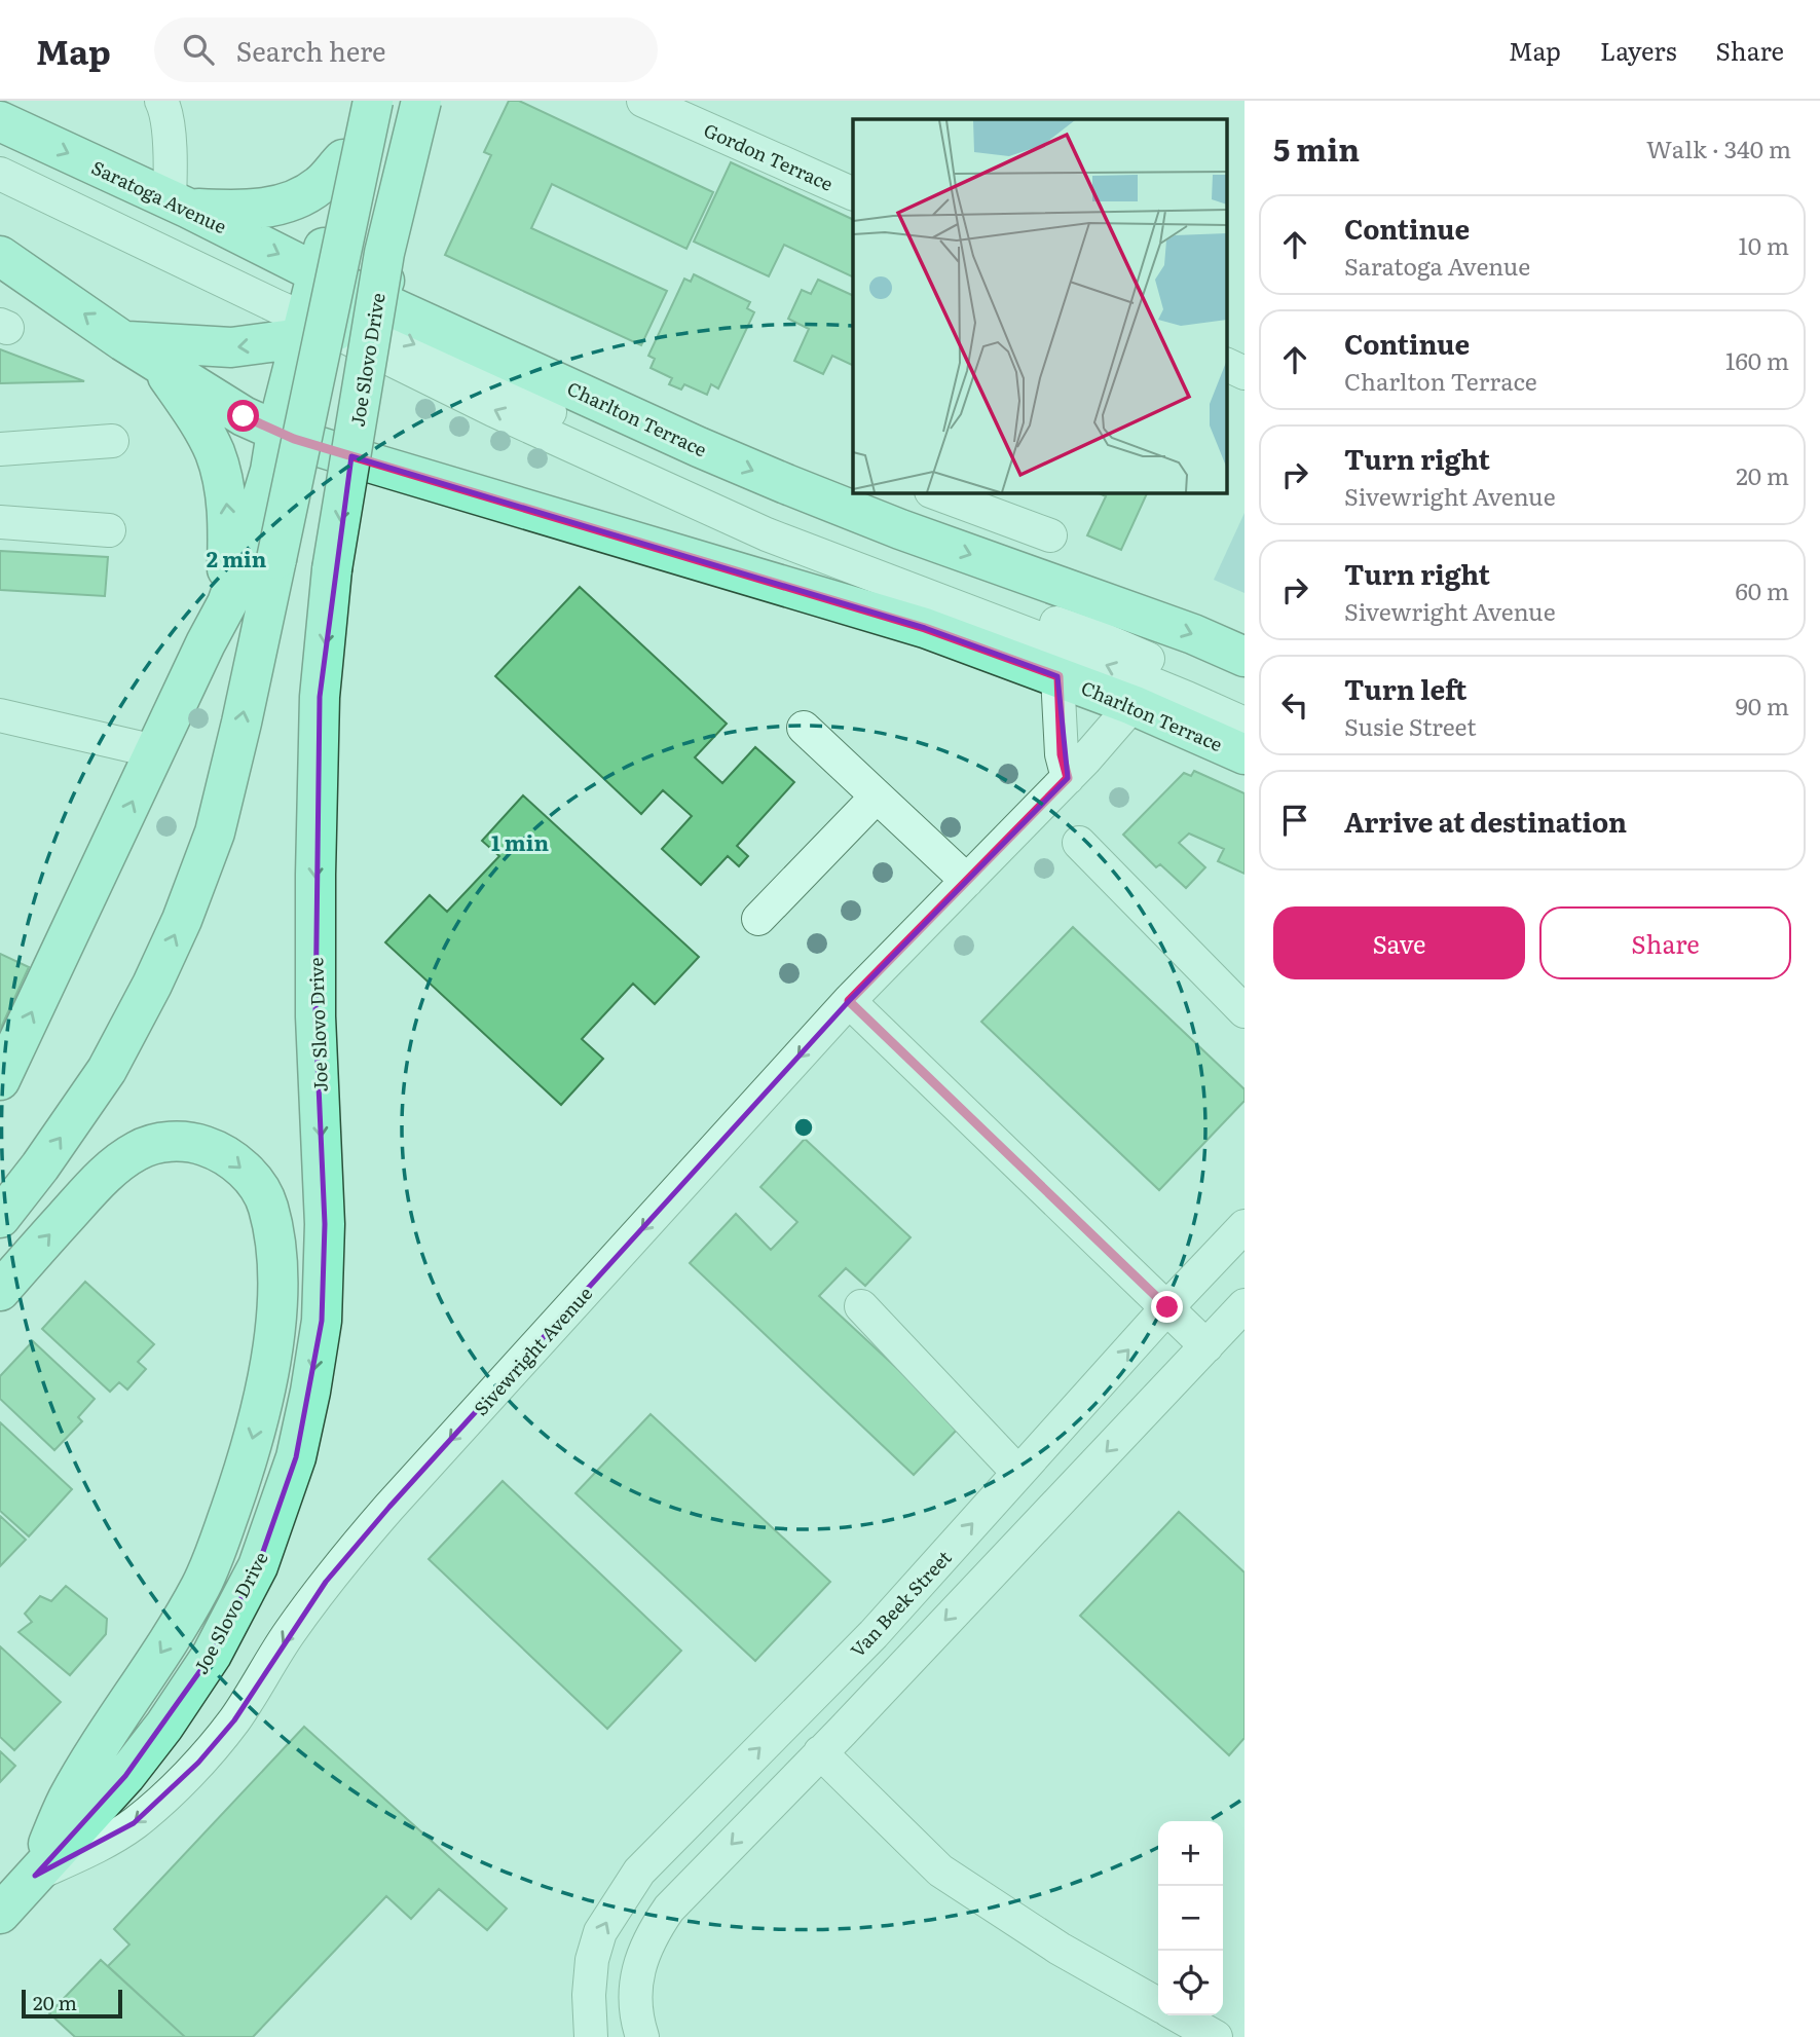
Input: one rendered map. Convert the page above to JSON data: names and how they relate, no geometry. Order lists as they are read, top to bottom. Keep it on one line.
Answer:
{"streets":{"main road":["Saratoga Avenue","Joe Slovo Drive","Charlton Terrace","Sivewright Avenue"],"street":["Gordon Terrace","Van Beek Street"]},"crossings":[["Saratoga Avenue","Charlton Terrace"],["Joe Slovo Drive","Sivewright Avenue"],["Charlton Terrace","Sivewright Avenue"]],"one_way":["Sivewright Avenue"],"scale_bar":"20 m","page":{"header":"Map","search":"Search here","nav":["Map","Layers","Share"],"heading":["5 min","Walk · 340 m"],"list":[["Continue","Saratoga Avenue","10 m"],["Continue","Charlton Terrace","160 m"],["Turn right","Sivewright Avenue","20 m"],["Turn right","Sivewright Avenue","60 m"],["Turn left","Susie Street","90 m"],"Arrive at destination"],"buttons":["Save","Share"],"map_buttons":["+","−"],"scale":"20 m"},"rings":["2 min","1 min"]}
